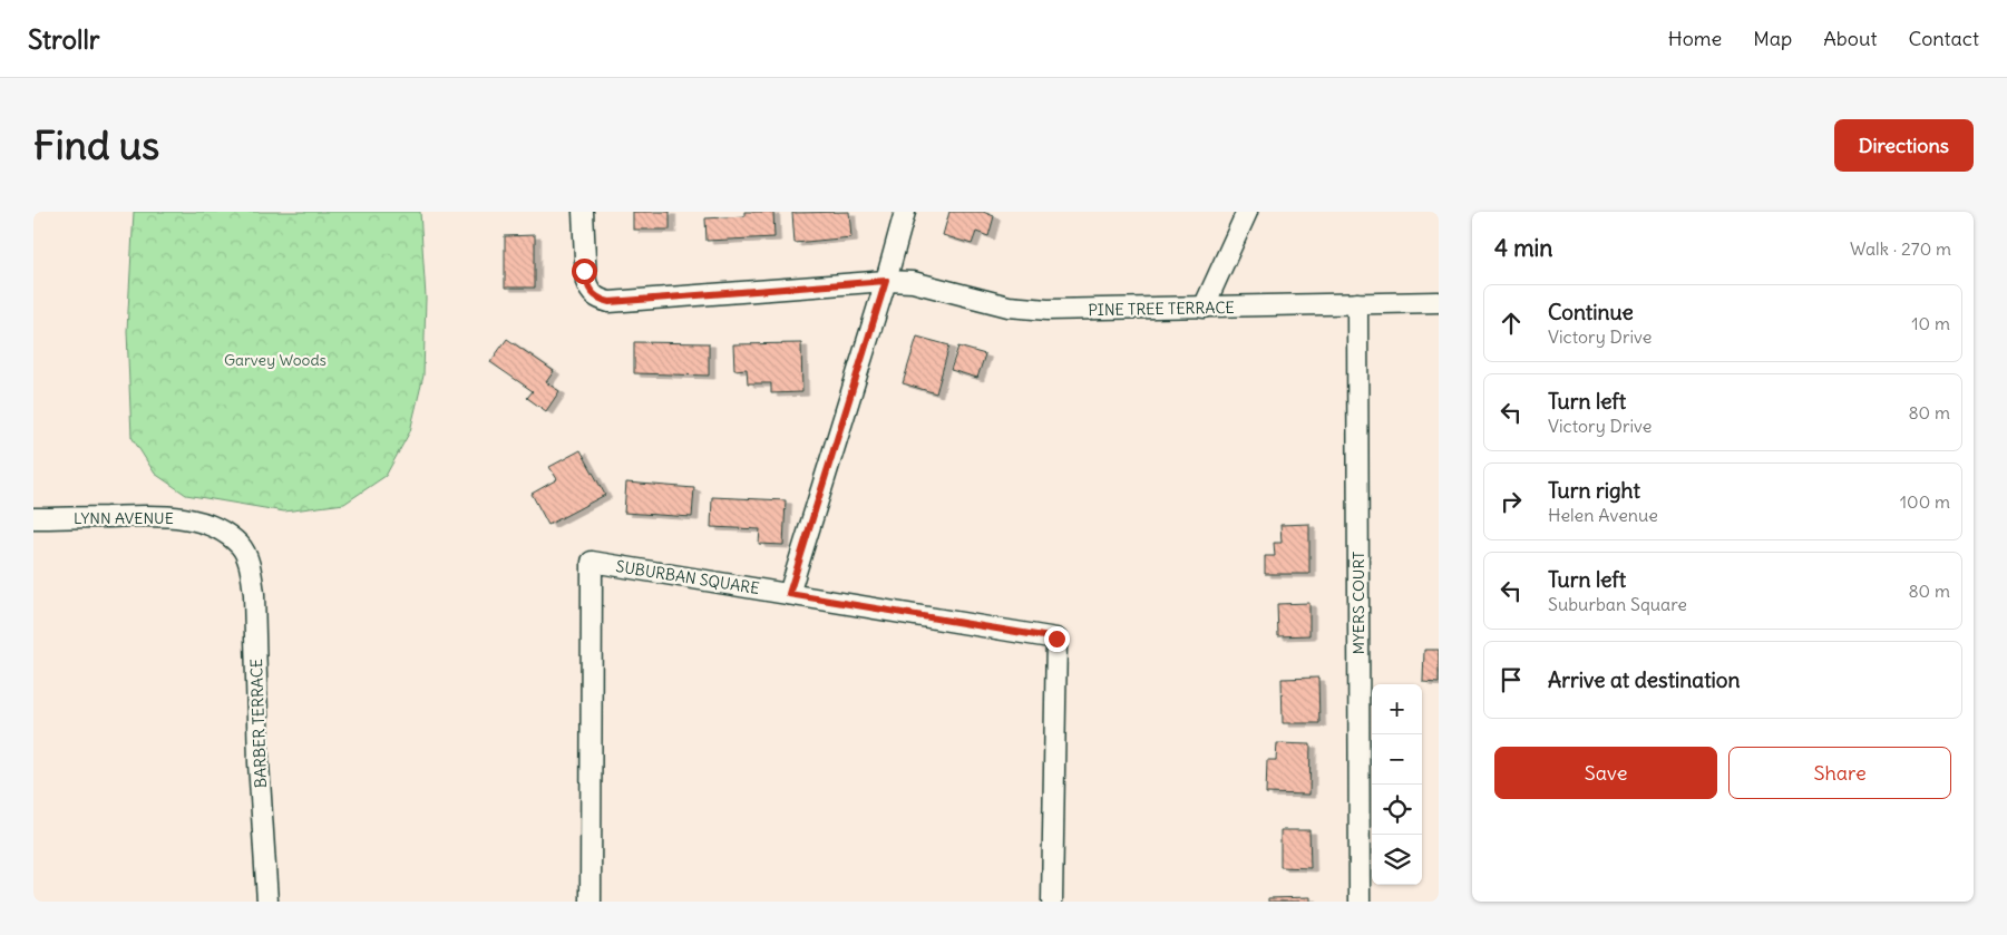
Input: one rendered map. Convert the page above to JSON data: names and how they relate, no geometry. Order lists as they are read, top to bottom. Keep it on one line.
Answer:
{"streets":{"street":["PINE TREE TERRACE","LYNN AVENUE","SUBURBAN SQUARE","MYERS COURT","BARBER TERRACE"]},"crossings":[["PINE TREE TERRACE","MYERS COURT"],["LYNN AVENUE","BARBER TERRACE"]],"parks":["Garvey Woods"],"page":{"header":"Strollr","nav":["Home","Map","About","Contact"],"buttons":["Directions",["Save","Share"]],"title":"Find us","heading":["4 min","Walk · 270 m"],"list":[["Continue","Victory Drive","10 m"],["Turn left","Victory Drive","80 m"],["Turn right","Helen Avenue","100 m"],["Turn left","Suburban Square","80 m"],"Arrive at destination"],"map_buttons":["+","−"]}}
